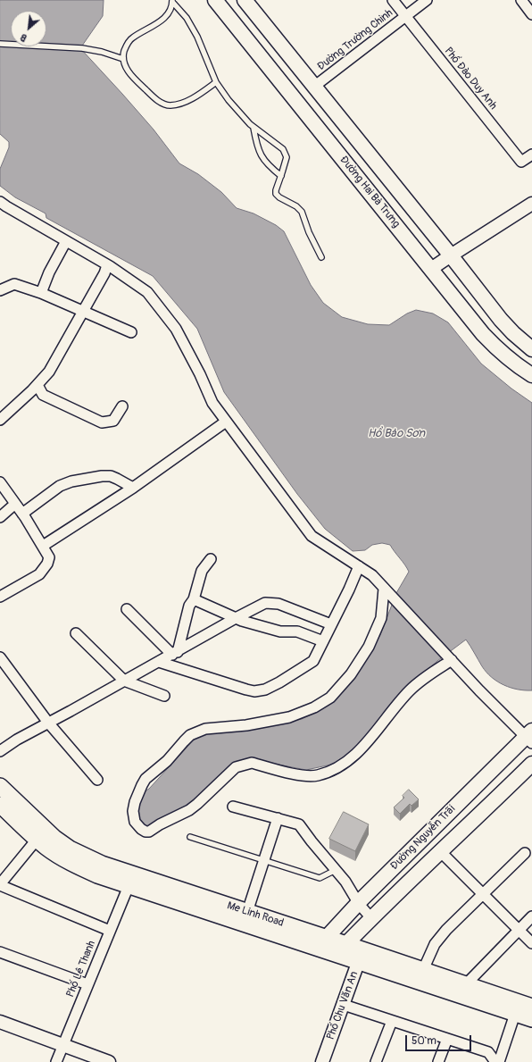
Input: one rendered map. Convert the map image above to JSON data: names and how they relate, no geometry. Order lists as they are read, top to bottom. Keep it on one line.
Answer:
{"streets":{"main road":["Đường Hai Bà Trưng","Đường Nguyễn Trãi","Me Linh Road"],"street":["Đường Trường Chinh","Phố Đào Duy Anh","Phố Lê Thanh","Phố Chu Văn An"]},"crossings":[["Đường Trường Chinh","Phố Đào Duy Anh"],["Đường Nguyễn Trãi","Me Linh Road"],["Me Linh Road","Phố Lê Thanh"],["Me Linh Road","Phố Chu Văn An"]],"water":["Hồ Bảo Sơn"],"scale_bar":"50 m","north":"bottom left"}
